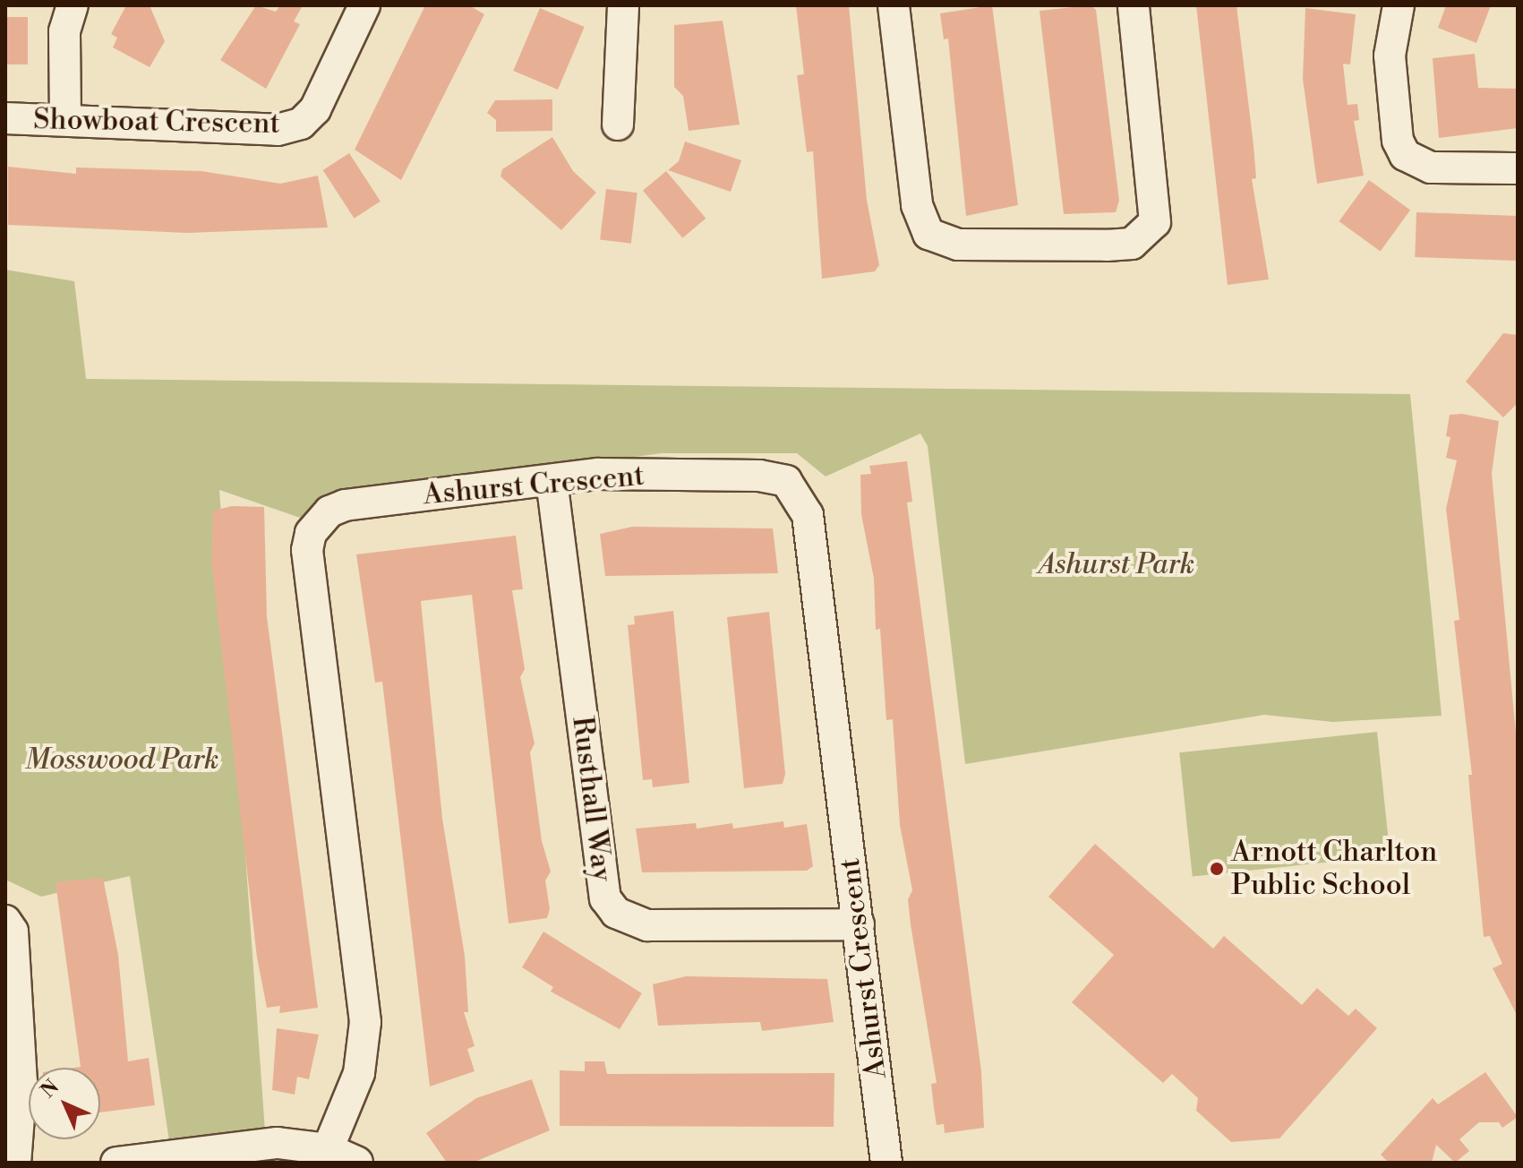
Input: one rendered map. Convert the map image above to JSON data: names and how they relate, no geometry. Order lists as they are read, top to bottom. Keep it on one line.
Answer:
{"streets":{"street":["Showboat Crescent","Ashurst Crescent","Rusthall Way"]},"crossings":[["Ashurst Crescent","Rusthall Way"]],"parks":["Ashurst Park","Mosswood Park"],"places":["Arnott Charlton Public School"],"north":"top left"}
